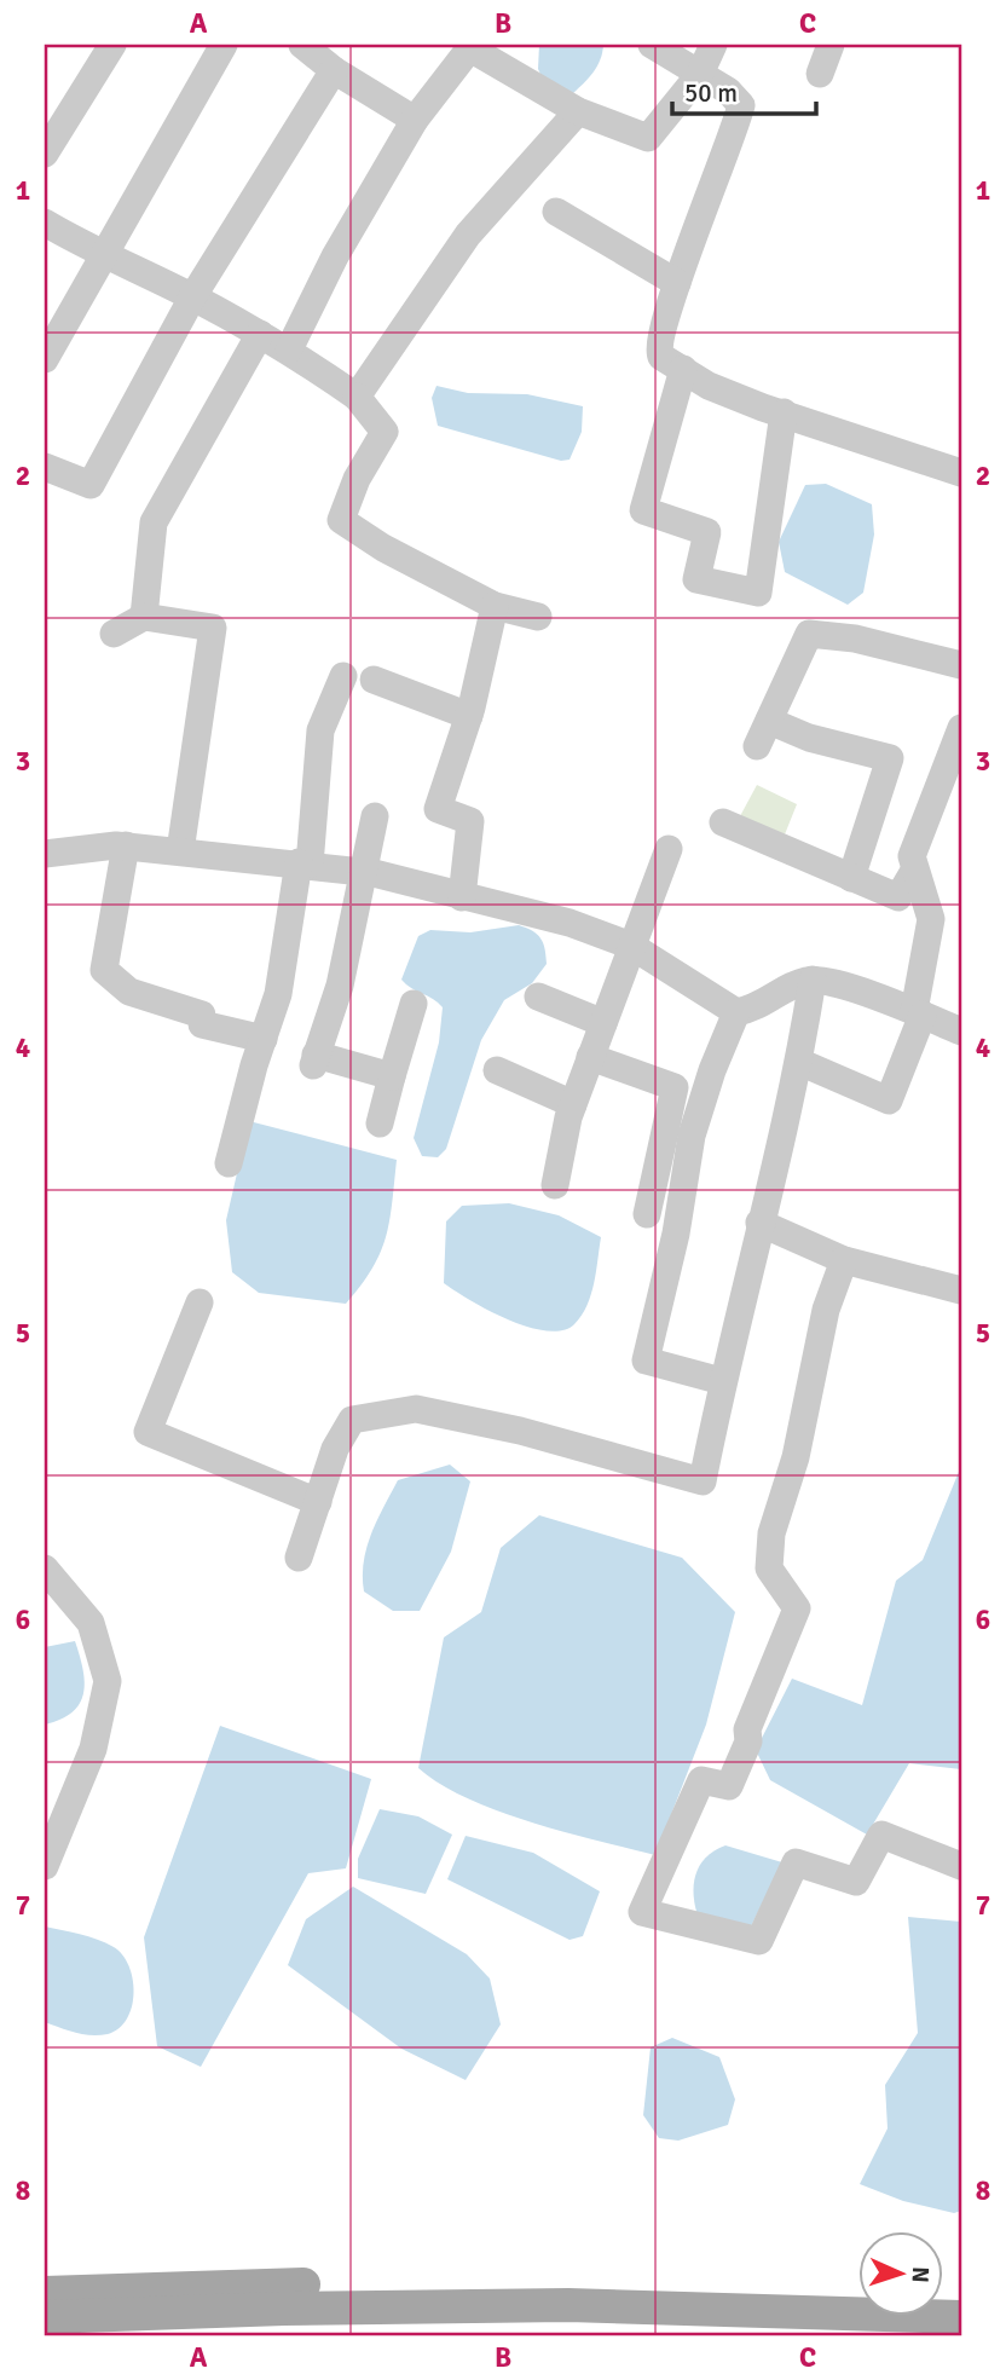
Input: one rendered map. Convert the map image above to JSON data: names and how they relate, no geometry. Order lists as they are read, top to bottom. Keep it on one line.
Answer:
{"scale_bar":"50 m","north":"right","grid":{"columns":["A","B","C"],"rows":["1","2","3","4","5","6","7","8"]}}
